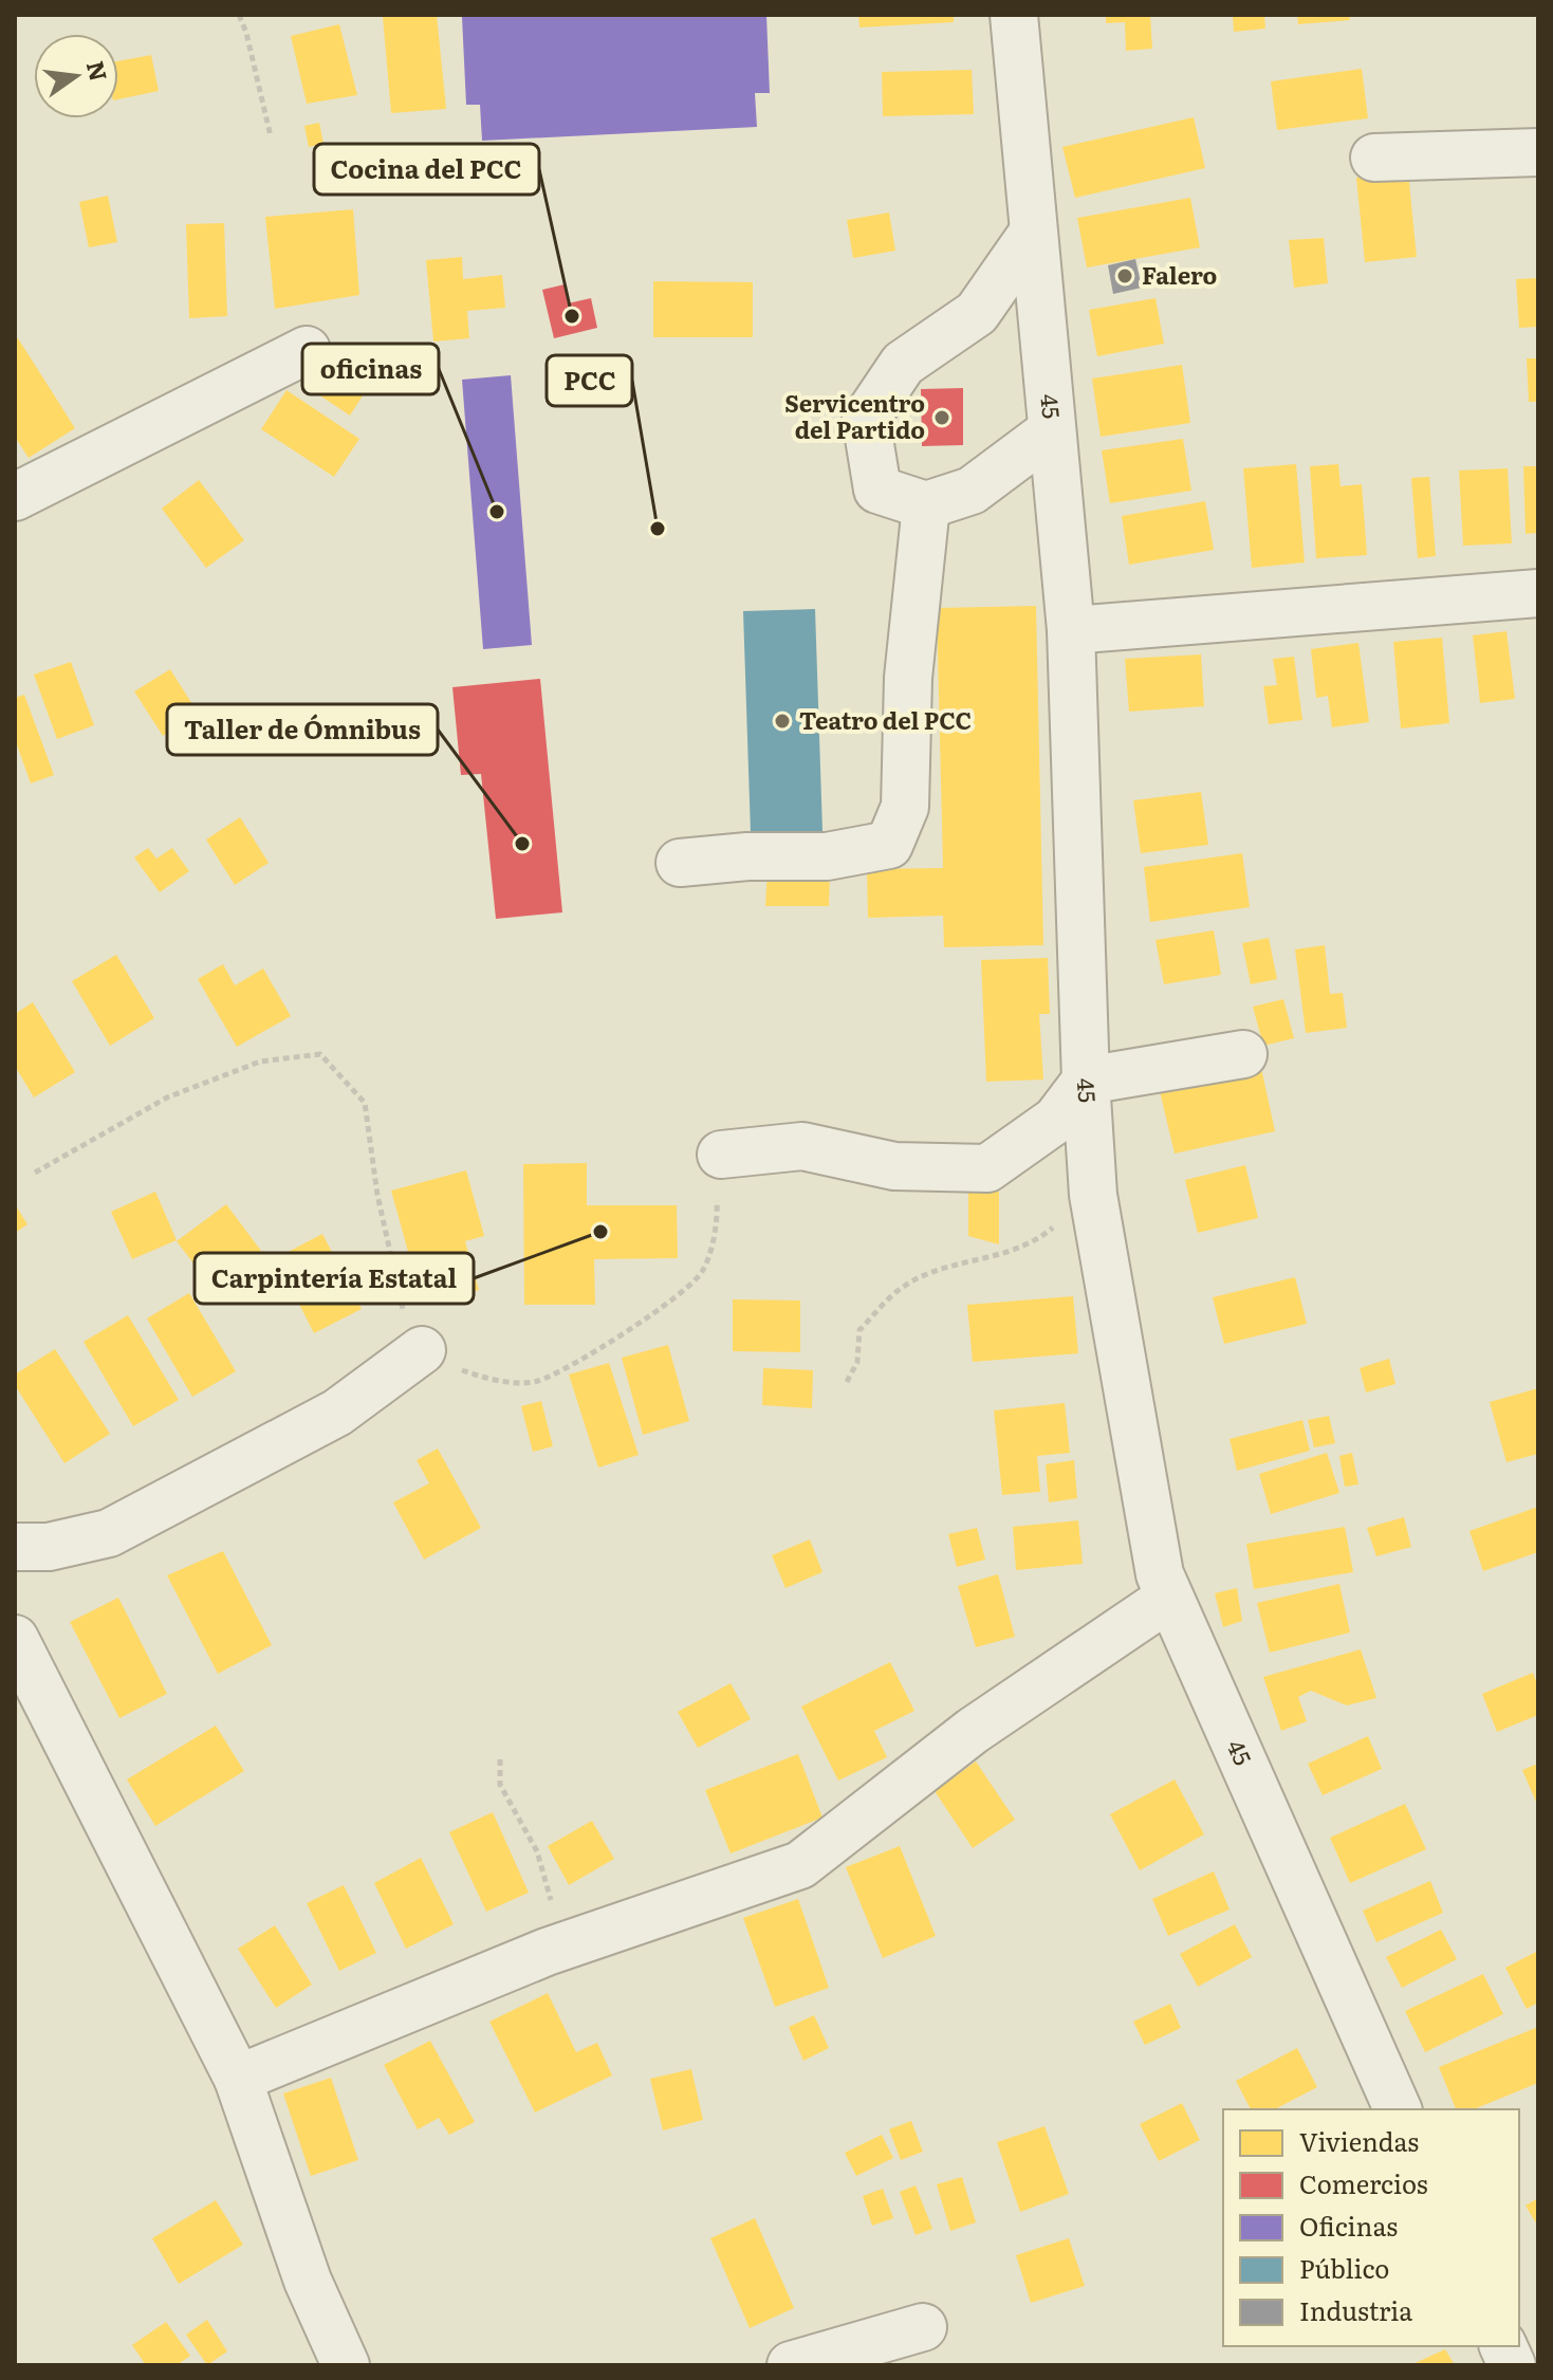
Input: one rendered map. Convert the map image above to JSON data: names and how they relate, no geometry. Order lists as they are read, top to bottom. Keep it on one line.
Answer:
{"streets":{"street":["45"]},"places":["Falero","Cocina del PCC","Servicentro del Partido","oficinas","PCC","Teatro del PCC","Taller de Ómnibus","Carpintería Estatal"],"legend":["Viviendas","Comercios","Oficinas","Público","Industria"],"north":"right"}
